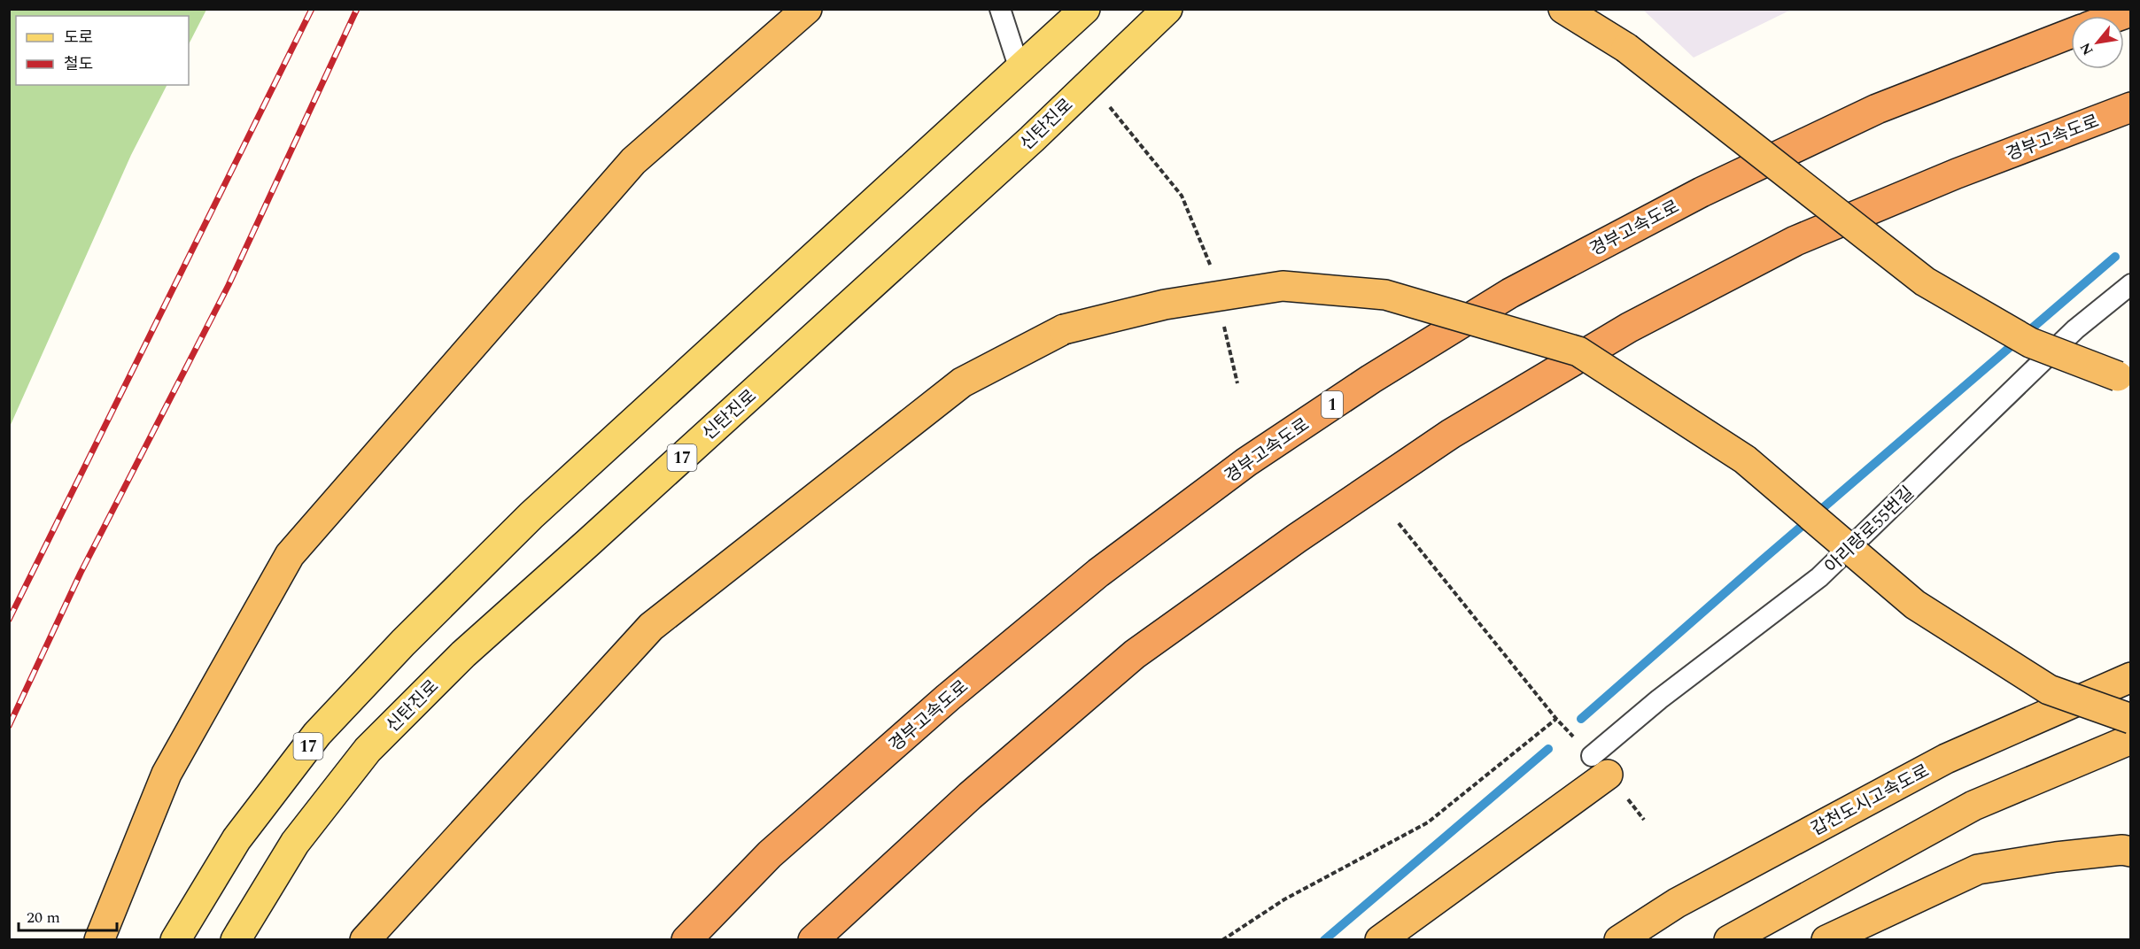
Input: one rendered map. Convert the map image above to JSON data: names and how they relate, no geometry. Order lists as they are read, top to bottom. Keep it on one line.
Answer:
{"streets":{"highway":["경부고속도로","1","갑천도시고속도로"],"main road":["신탄진로","17"],"lane":["아리랑로55번길"]},"legend":["도로","철도"],"scale_bar":"20 m","north":"bottom left"}
